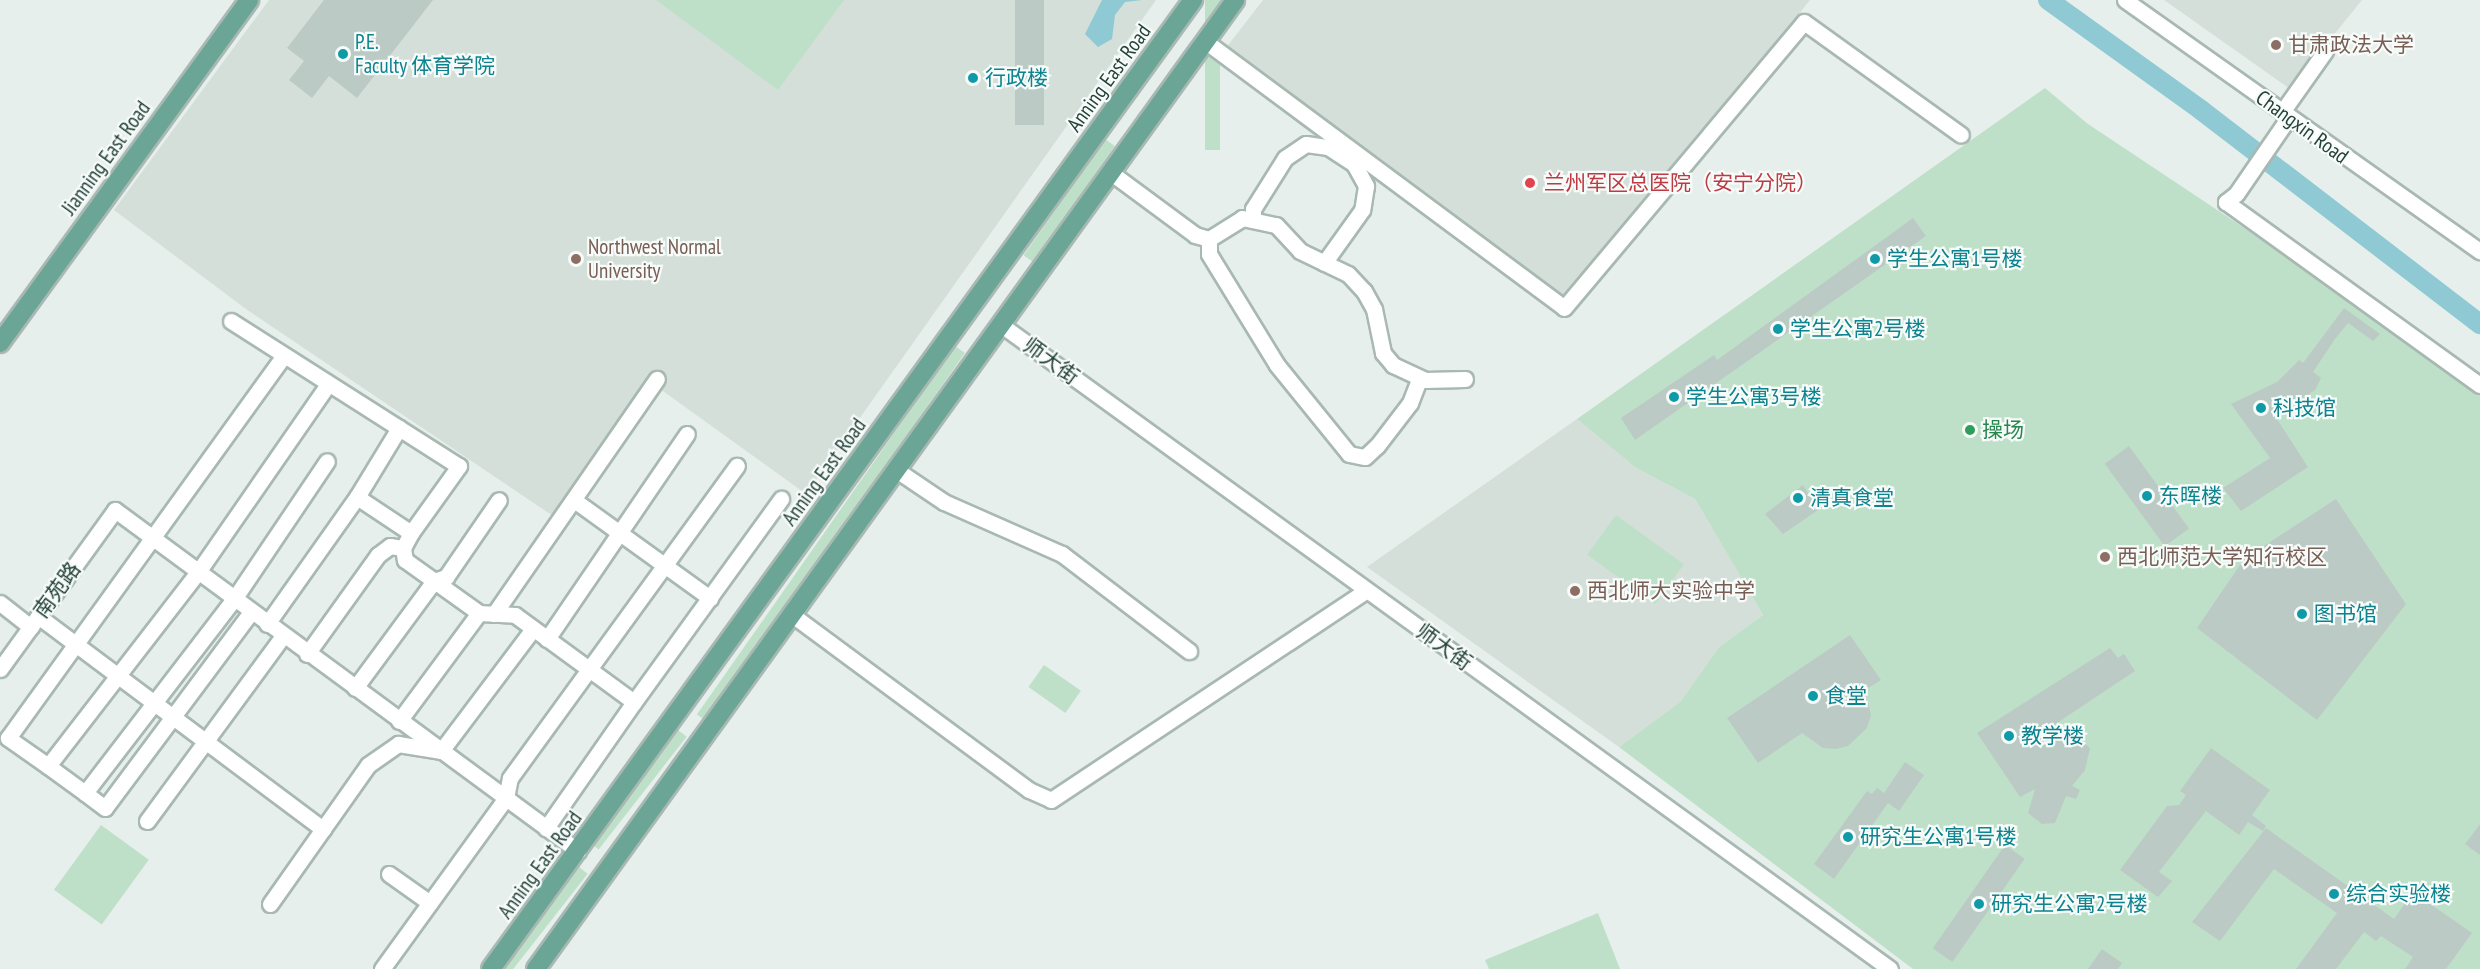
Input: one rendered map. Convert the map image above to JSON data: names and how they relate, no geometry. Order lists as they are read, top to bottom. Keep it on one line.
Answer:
{"streets":{"main road":["Anning East Road","Jianning East Road"],"street":["Changxin Road","师大街","南苑路"]},"places":["甘肃政法大学","P.E. Faculty 体育学院","行政楼","兰州军区总医院（安宁分院）","Northwest Normal University","学生公寓1号楼","学生公寓2号楼","学生公寓3号楼","科技馆","操场","东晖楼","清真食堂","西北师范大学知行校区","西北师大实验中学","图书馆","食堂","教学楼","研究生公寓1号楼","综合实验楼","研究生公寓2号楼"]}
